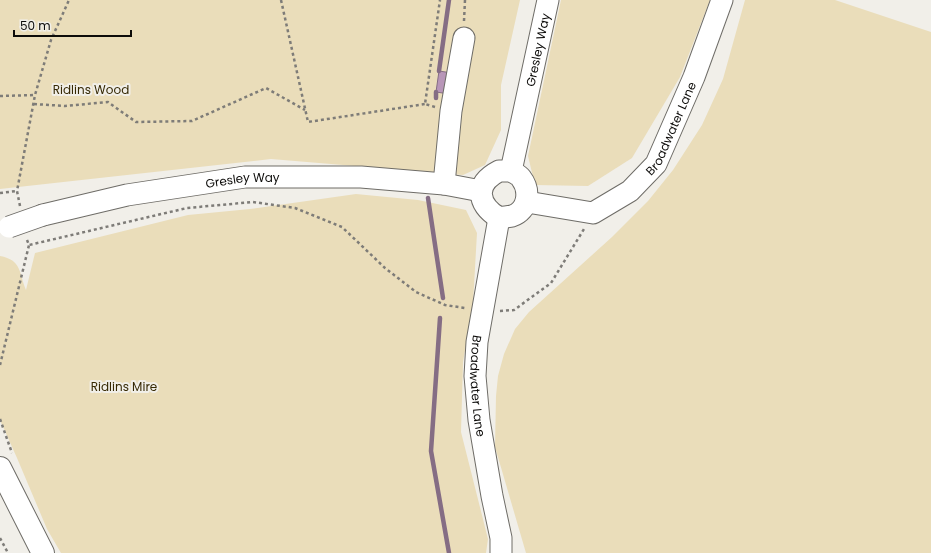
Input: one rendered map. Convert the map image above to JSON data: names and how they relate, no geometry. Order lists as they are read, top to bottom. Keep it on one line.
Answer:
{"streets":{"street":["Gresley Way","Broadwater Lane"]},"crossings":[["Gresley Way","Broadwater Lane"]],"parks":["Ridlins Wood","Ridlins Mire"],"scale_bar":"50 m"}
